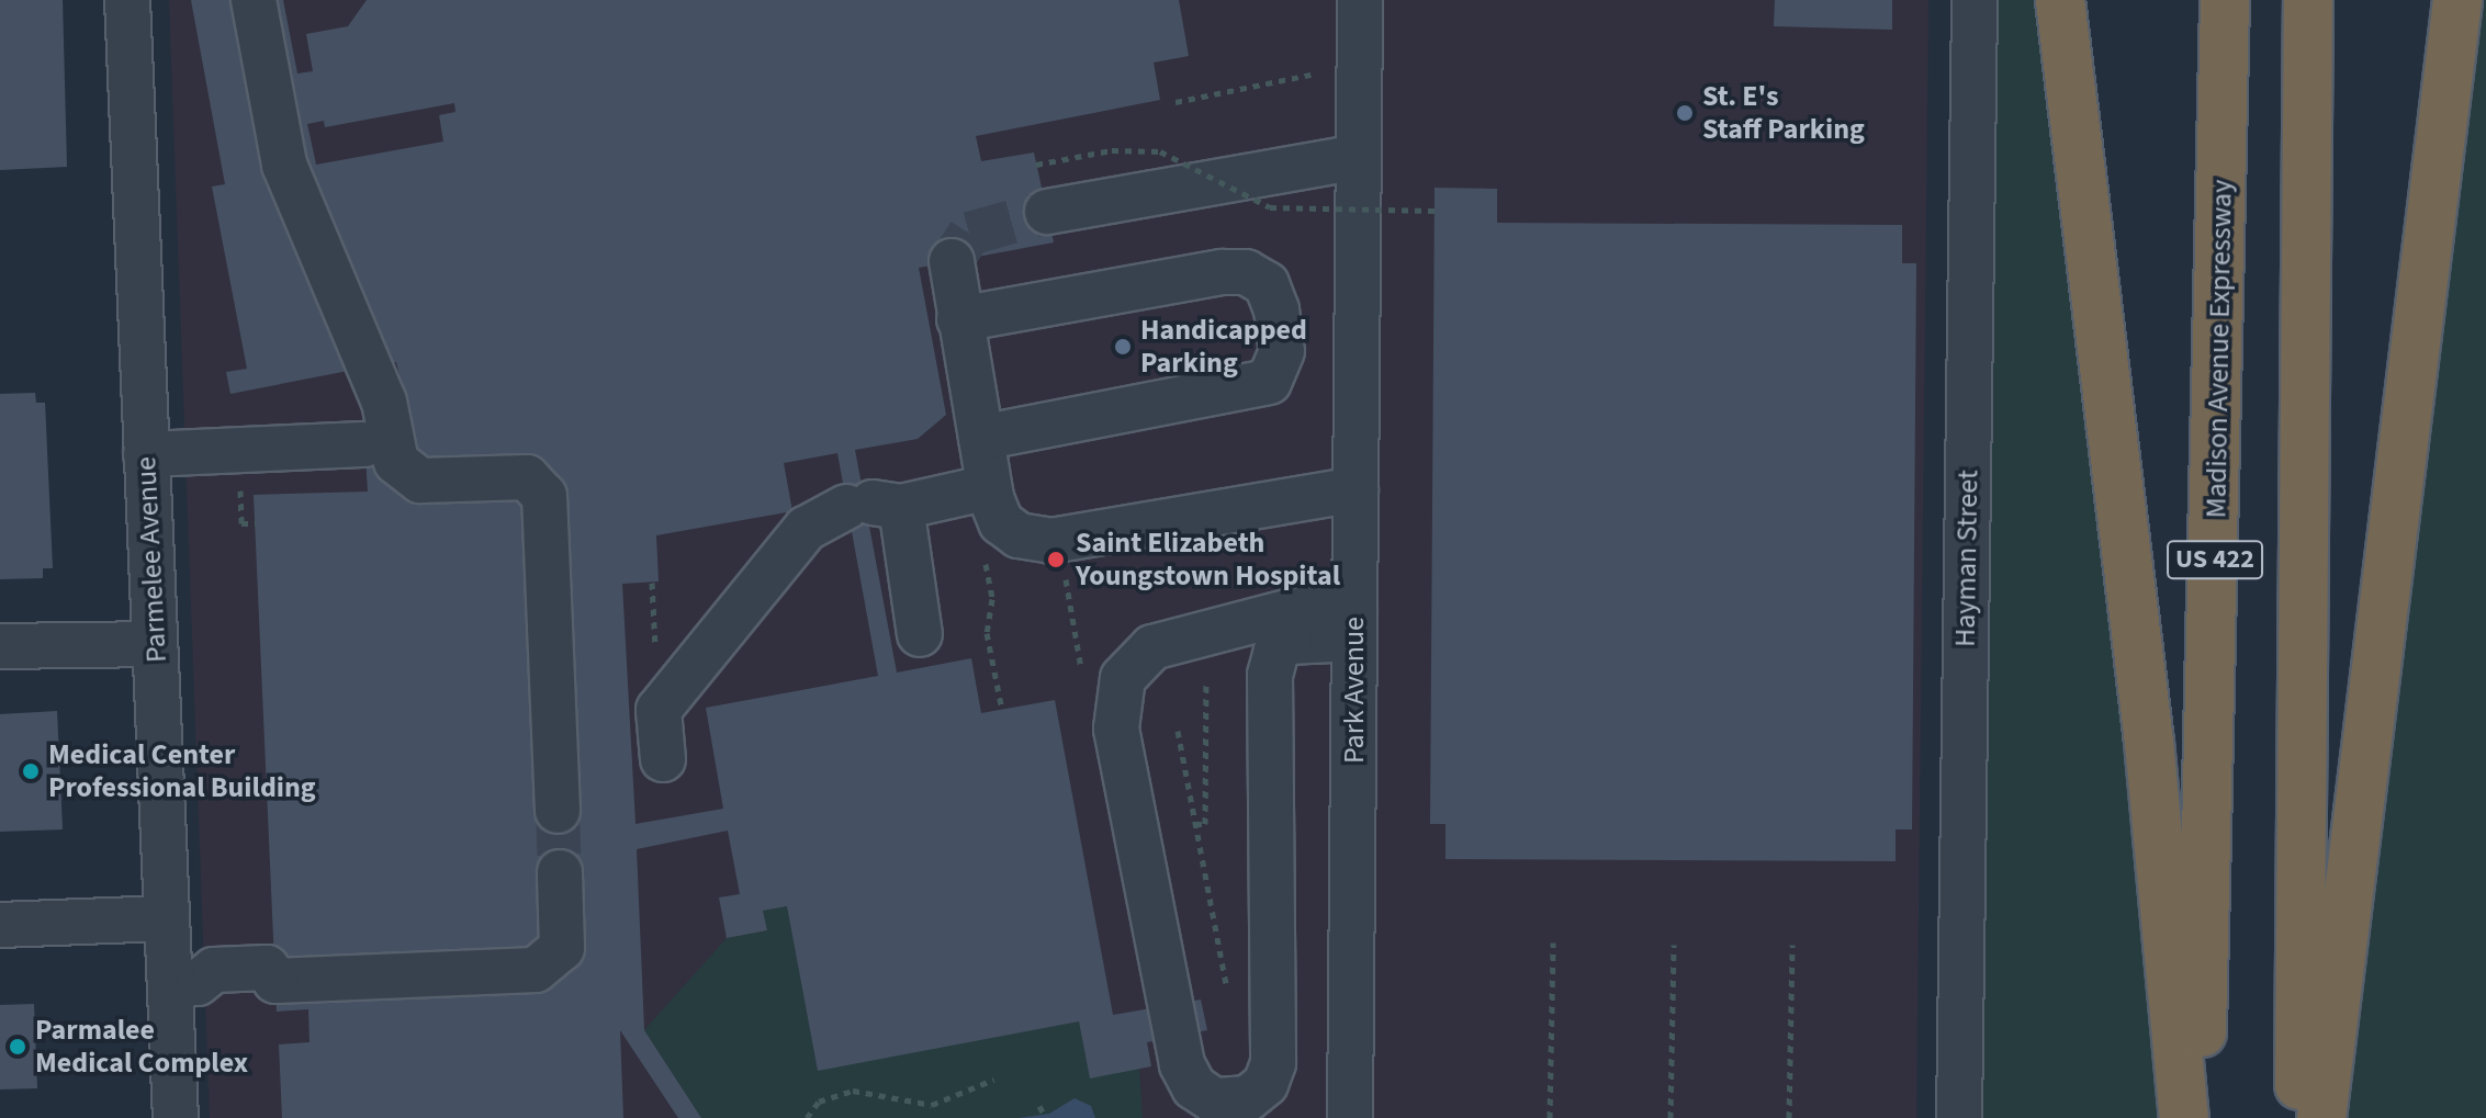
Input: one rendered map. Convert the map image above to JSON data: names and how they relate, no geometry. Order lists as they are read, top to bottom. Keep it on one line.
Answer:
{"streets":{"highway":["Madison Avenue Expressway","US 422"],"street":["Hayman Street","Parmelee Avenue","Park Avenue"]},"places":["St. E's Staff Parking","Handicapped Parking","Saint Elizabeth Youngstown Hospital","Medical Center Professional Building","Parmalee Medical Complex"]}
